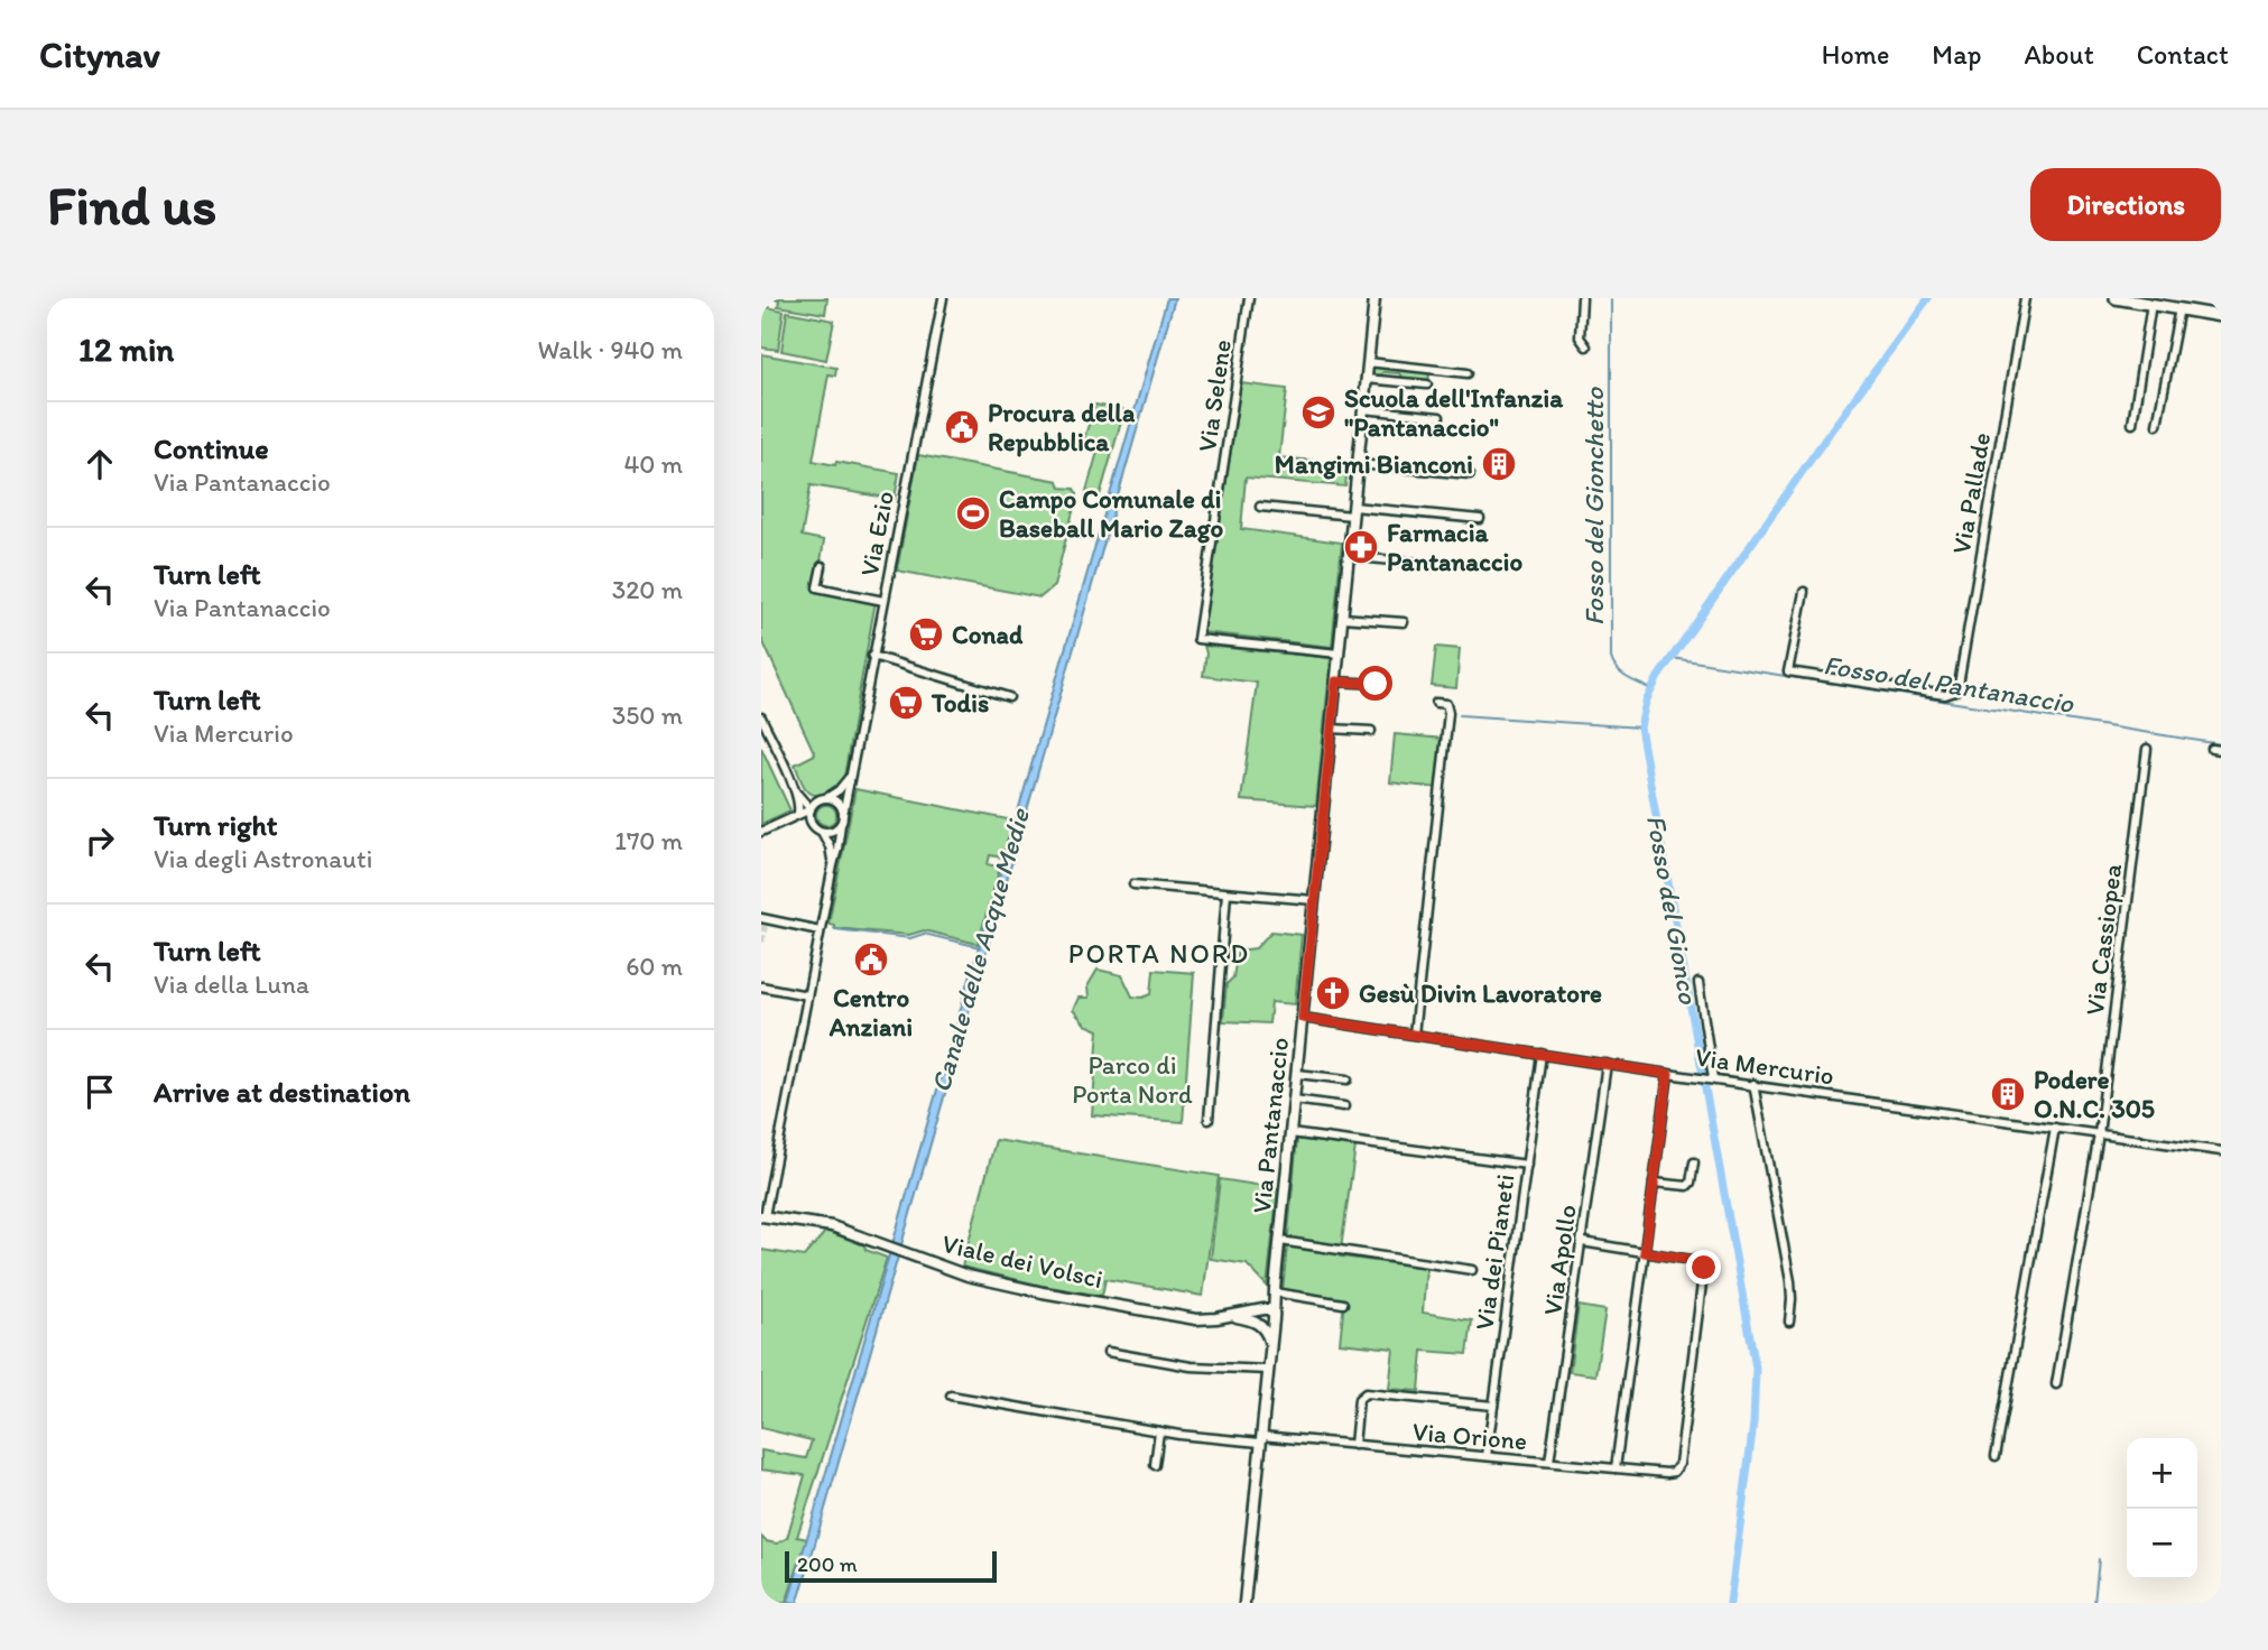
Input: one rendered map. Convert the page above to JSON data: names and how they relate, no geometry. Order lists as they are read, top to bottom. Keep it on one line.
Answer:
{"streets":{"street":["Via Selene","Via Pallade","Via Ezio","Via Cassiopea","Via Mercurio","Via Pantanaccio","Via dei Pianeti","Via Apollo","Viale dei Volsci","Via Orione"]},"crossings":[["Via Selene","Via Pantanaccio"],["Via Cassiopea","Via Mercurio"],["Via Mercurio","Via Pantanaccio"],["Via Mercurio","Via dei Pianeti"],["Via Mercurio","Via Apollo"],["Via Pantanaccio","Viale dei Volsci"],["Via Pantanaccio","Via Orione"],["Via dei Pianeti","Via Orione"],["Via Apollo","Via Orione"]],"districts":["PORTA NORD"],"water":["Fosso del Gionchetto","Fosso del Pantanaccio","Fosso del Gionco","Canale delle Acque Medie"],"parks":["Parco di Porta Nord"],"places":{"school or university":["Scuola dell'Infanzia \"Pantanaccio\""],"public building":["Procura della Repubblica","Centro Anziani"],"building":["Mangimi Bianconi","Podere O.N.C. 305"],"sports":["Campo Comunale di Baseball Mario Zago"],"pharmacy":["Farmacia Pantanaccio"],"supermarket":["Conad","Todis"],"church":["Gesù Divin Lavoratore"]},"scale_bar":"200 m","page":{"header":"Citynav","nav":["Home","Map","About","Contact"],"buttons":"Directions","title":"Find us","heading":["12 min","Walk · 940 m"],"list":[["Continue","Via Pantanaccio","40 m"],["Turn left","Via Pantanaccio","320 m"],["Turn left","Via Mercurio","350 m"],["Turn right","Via degli Astronauti","170 m"],["Turn left","Via della Luna","60 m"],"Arrive at destination"],"map_buttons":["+","−"],"scale":"200 m"}}
